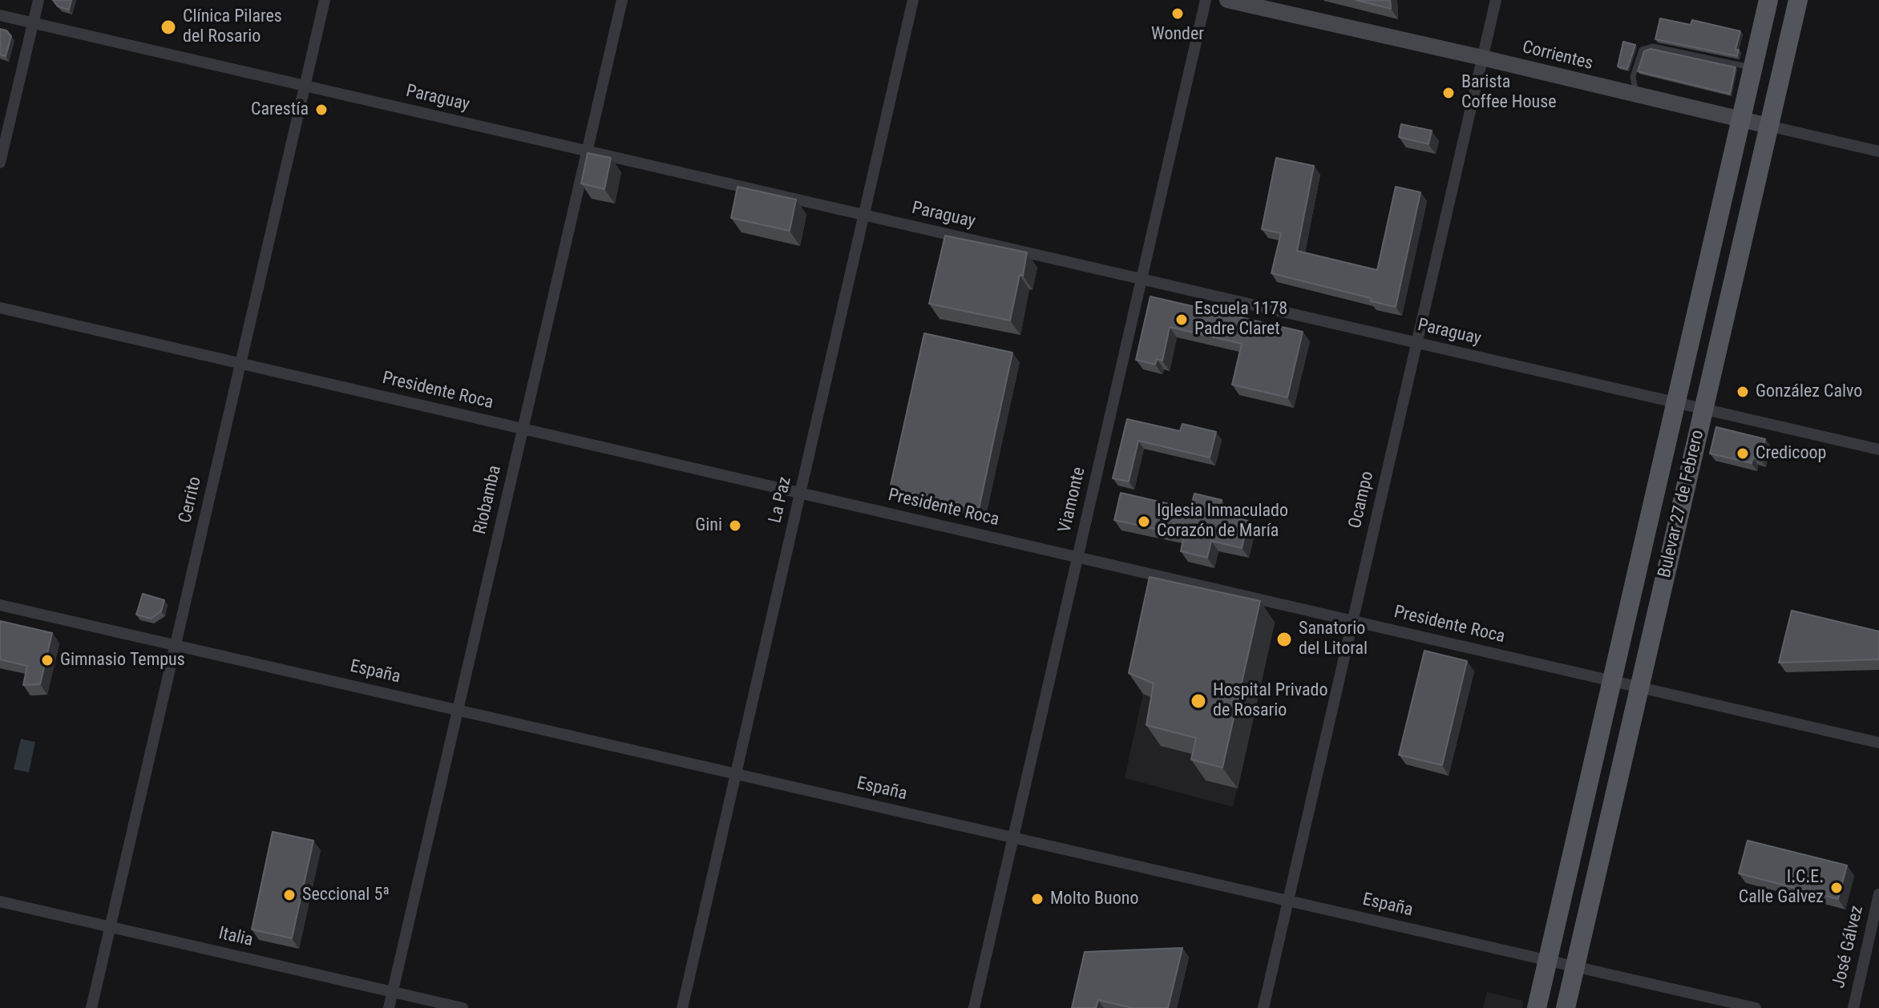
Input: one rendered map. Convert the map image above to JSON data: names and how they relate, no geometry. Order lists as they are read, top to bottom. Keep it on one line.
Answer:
{"streets":{"main road":["Corrientes","Bulevar 27 de Febrero"],"street":["Paraguay","Presidente Roca","Cerrito","Riobamba","La Paz","Viamonte","Ocampo","España","Italia","José Gálvez"]},"crossings":[["Corrientes","Ocampo"],["Corrientes","Bulevar 27 de Febrero"],["Paraguay","Cerrito"],["Paraguay","Riobamba"],["Paraguay","La Paz"],["Paraguay","Viamonte"],["Paraguay","Ocampo"],["Paraguay","Bulevar 27 de Febrero"],["Presidente Roca","Cerrito"],["Presidente Roca","Riobamba"],["Presidente Roca","La Paz"],["Presidente Roca","Viamonte"],["Presidente Roca","Ocampo"],["Presidente Roca","Bulevar 27 de Febrero"],["Cerrito","España"],["Cerrito","Italia"],["Riobamba","España"],["Riobamba","Italia"],["La Paz","España"],["Viamonte","España"],["Ocampo","España"],["Bulevar 27 de Febrero","España"]],"places":["Wonder","Clínica Pilares del Rosario","Barista Coffee House","Carestía","Escuela 1178 Padre Claret","González Calvo","Credicoop","Iglesia Inmaculado Corazón de María","Gini","Sanatorio del Litoral","Gimnasio Tempus","Hospital Privado de Rosario","I.C.E. Calle Galvez","Seccional 5ª","Molto Buono"]}
